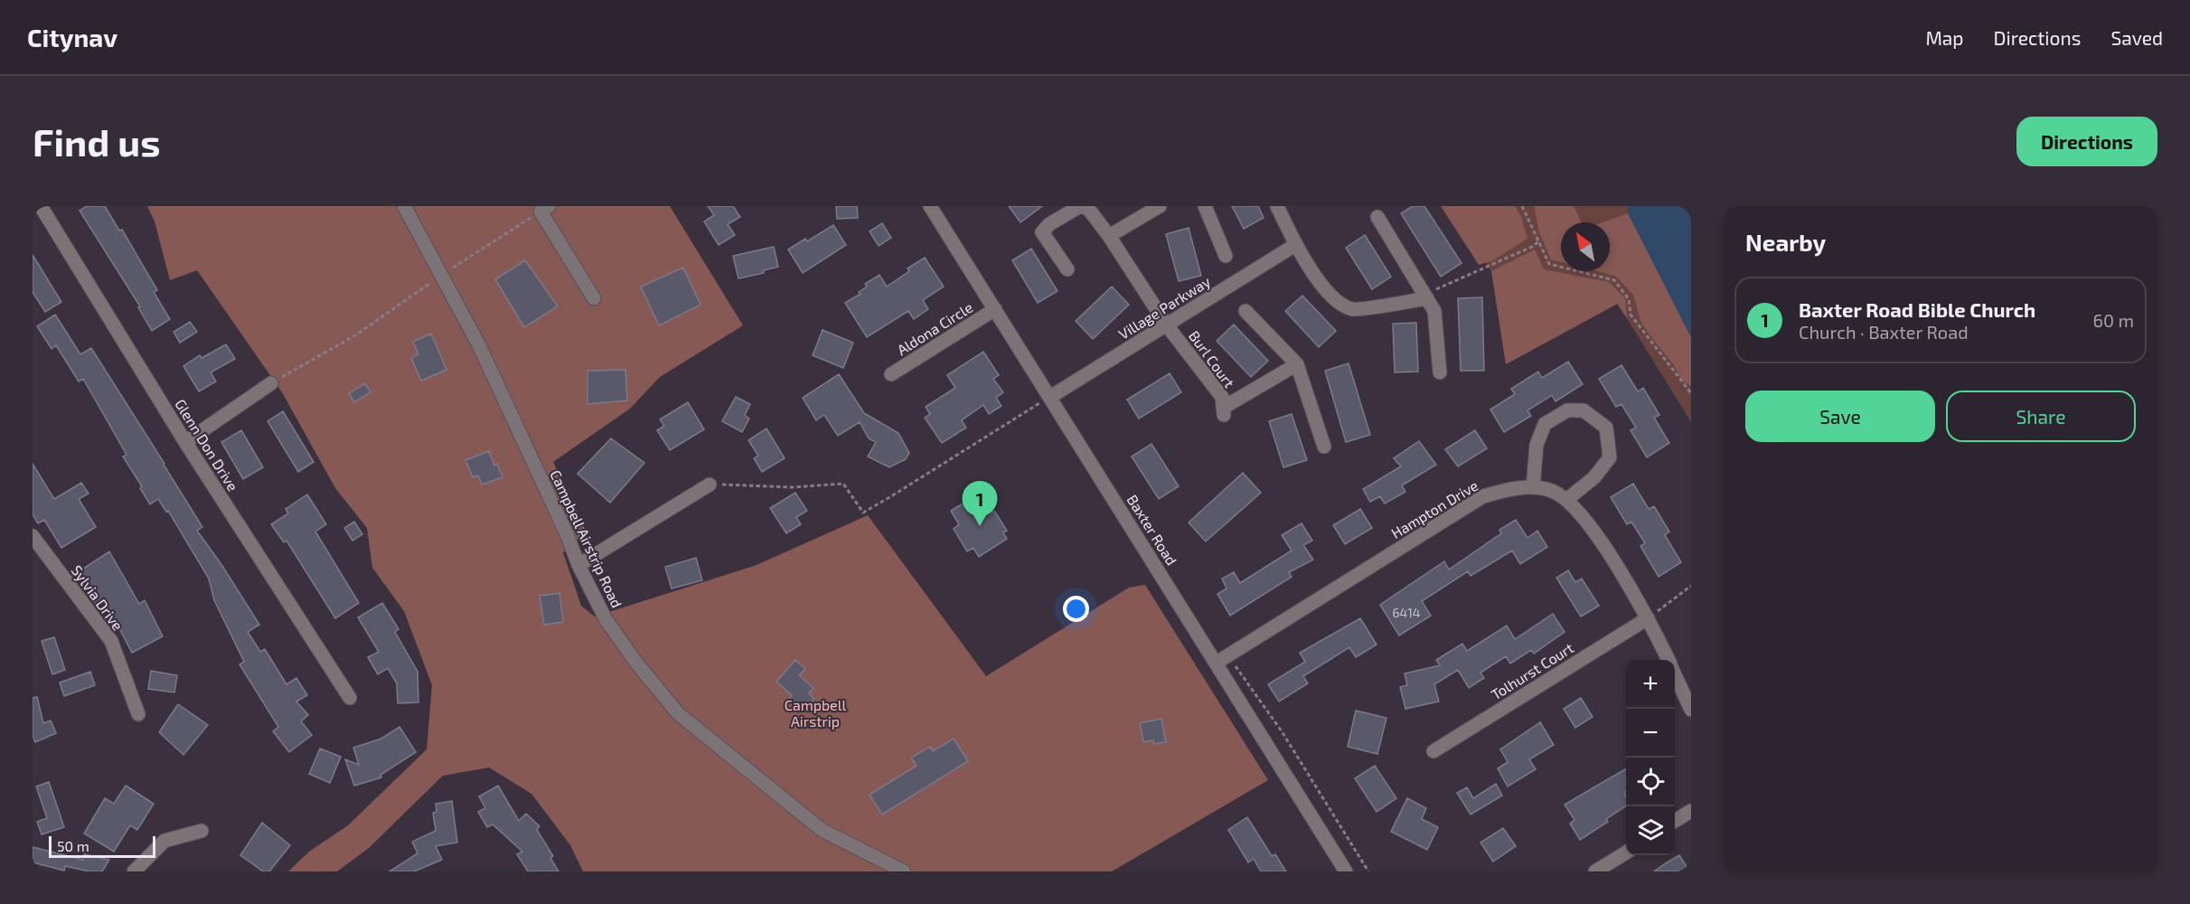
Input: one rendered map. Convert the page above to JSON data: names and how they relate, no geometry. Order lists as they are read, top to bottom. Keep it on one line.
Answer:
{"streets":{"street":["Village Parkway","Aldona Circle","Burl Court","Glenn Don Drive","Hampton Drive","Baxter Road","Campbell Airstrip Road","Sylvia Drive","Tolhurst Court"]},"crossings":[["Village Parkway","Burl Court"],["Village Parkway","Baxter Road"],["Aldona Circle","Baxter Road"],["Hampton Drive","Baxter Road"],["Hampton Drive","Tolhurst Court"]],"parks":["Campbell Airstrip"],"house_numbers":["6414"],"scale_bar":"50 m","north":"top left","page":{"header":"Citynav","nav":["Map","Directions","Saved"],"buttons":["Directions",["Save","Share"]],"title":"Find us","heading":"Nearby","list":[{"mark":"1","name":"Baxter Road Bible Church","note":"Church · Baxter Road","value":"60 m"}],"pins":"1","map_buttons":["+","−"],"scale":"50 m"}}
